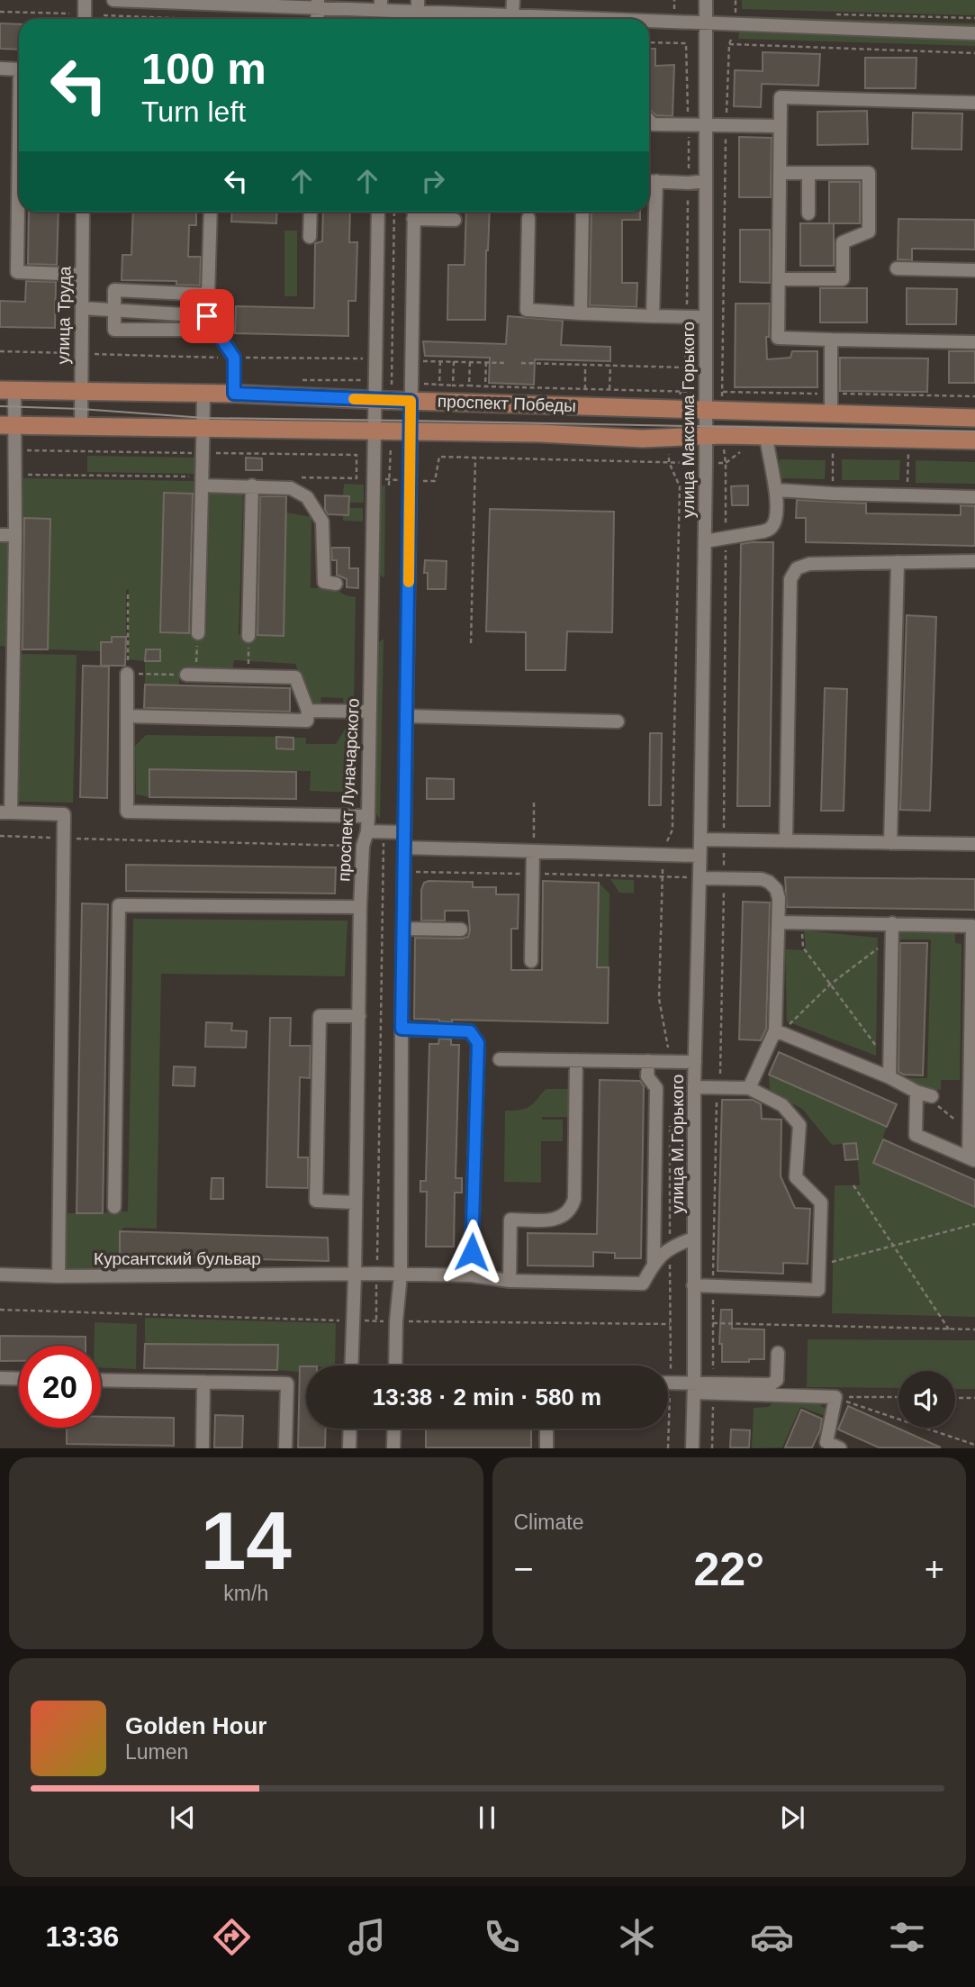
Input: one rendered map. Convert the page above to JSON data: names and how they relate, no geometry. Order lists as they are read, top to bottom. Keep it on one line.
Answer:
{"streets":{"main road":["проспект Победы"],"street":["улица Труда","улица Максима Горького","проспект Луначарского","улица М.Горького","Курсантский бульвар"]},"crossings":[["улица Труда","проспект Победы"],["проспект Победы","улица Максима Горького"],["проспект Победы","проспект Луначарского"],["улица Максима Горького","улица М.Горького"],["проспект Луначарского","Курсантский бульвар"]],"page":{"turn":["100 m","Turn left"],"limit":"20","trip":"13:38 · 2 min · 580 m","tile":[["14","km/h"],"Climate"],"heat":["−","22°","+"],"song":["Golden Hour","Lumen"],"tabs":"13:36"}}
